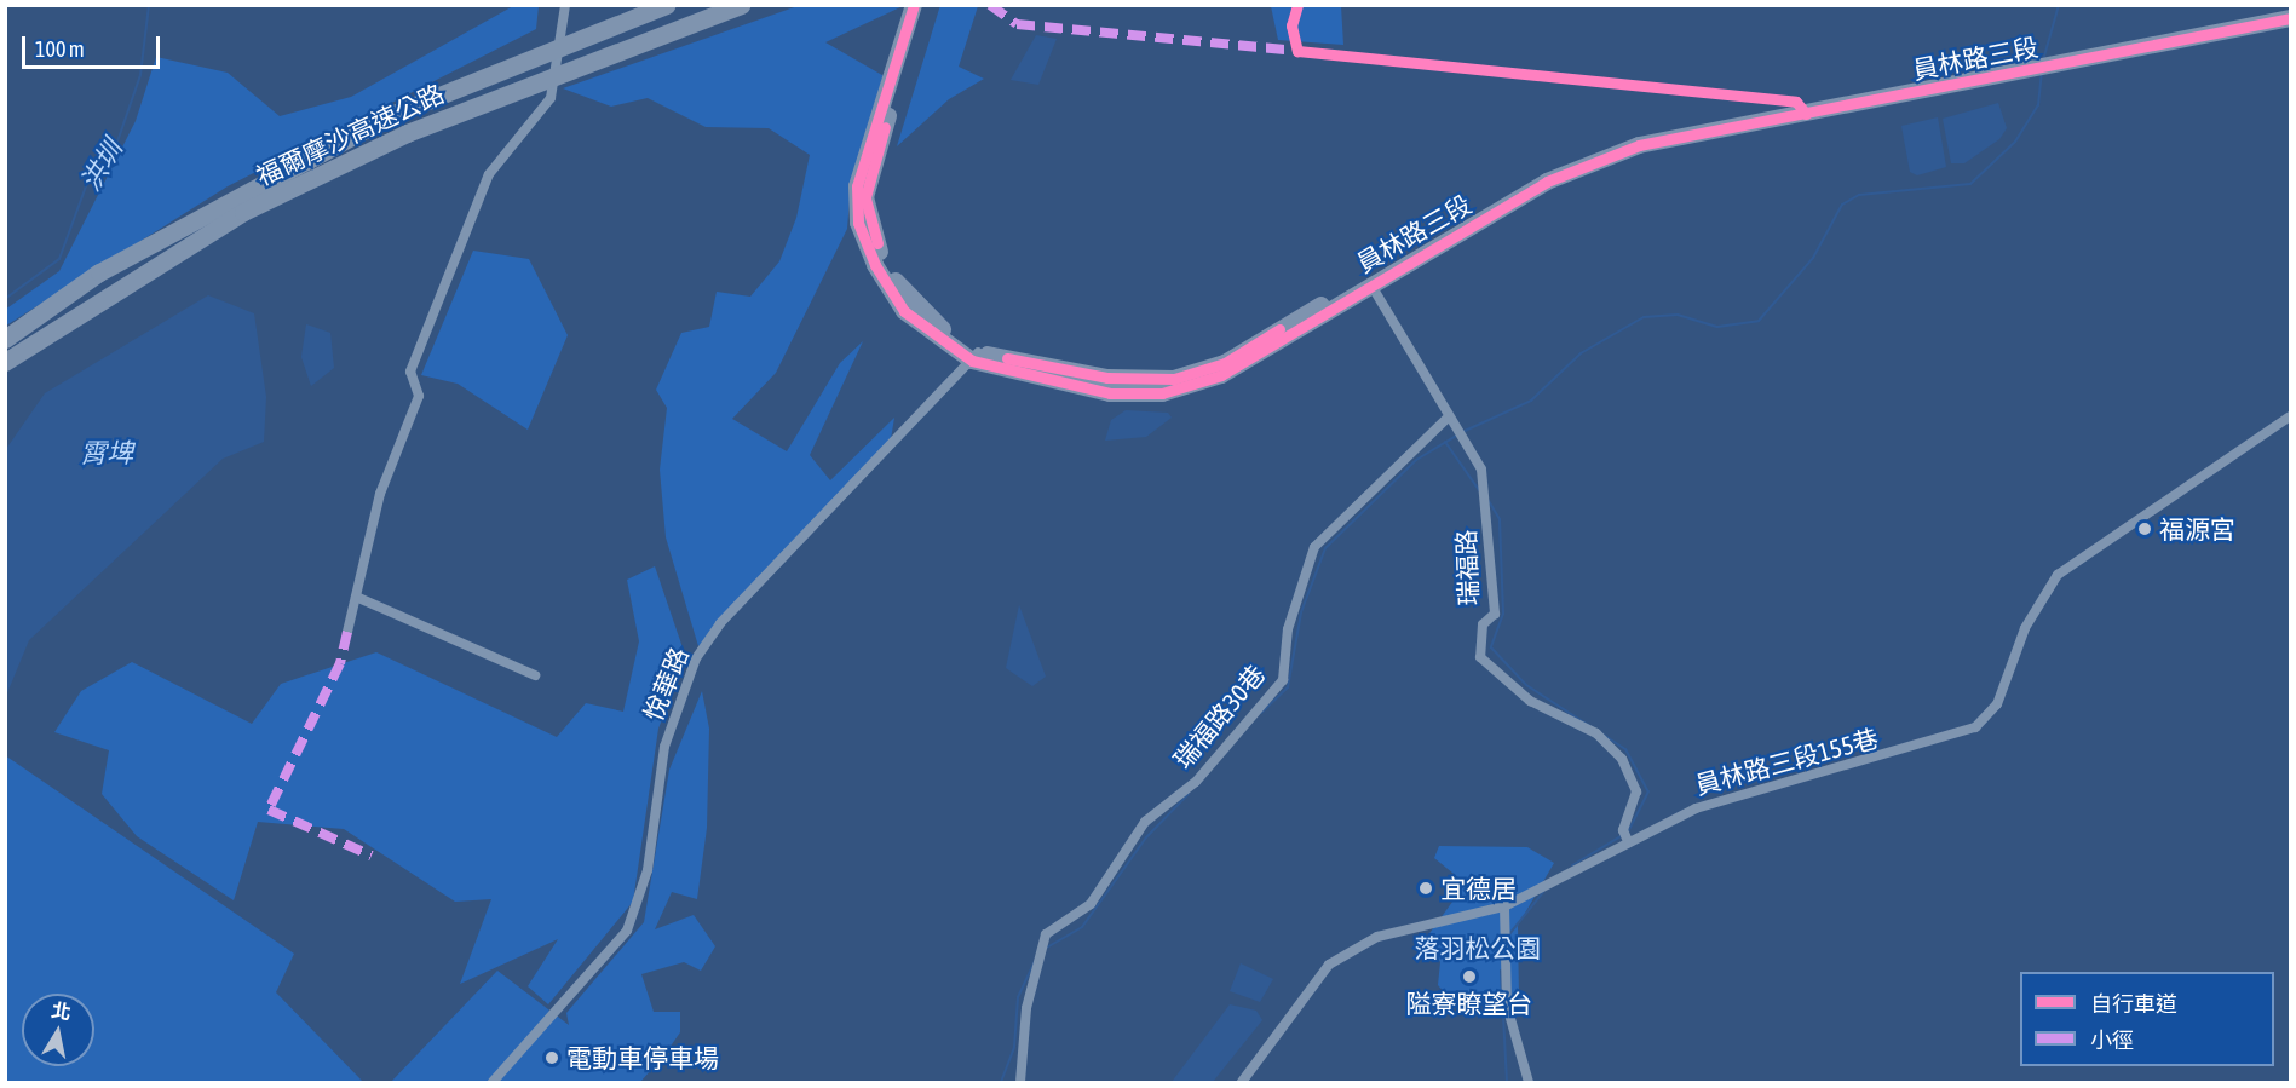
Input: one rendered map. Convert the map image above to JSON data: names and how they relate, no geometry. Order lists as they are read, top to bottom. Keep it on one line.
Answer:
{"streets":{"highway":["福爾摩沙高速公路"],"main road":["員林路三段"],"street":["瑞福路","悅華路","瑞福路30巷","員林路三段155巷"]},"crossings":[["員林路三段","瑞福路"],["員林路三段","悅華路"],["瑞福路","瑞福路30巷"],["瑞福路","員林路三段155巷"]],"water":["洪圳","霄埤"],"parks":["落羽松公園"],"places":["福源宮","宜德居","隘寮瞭望台","電動車停車場"],"legend":["自行車道","小徑"],"scale_bar":"100 m","north":"top"}
